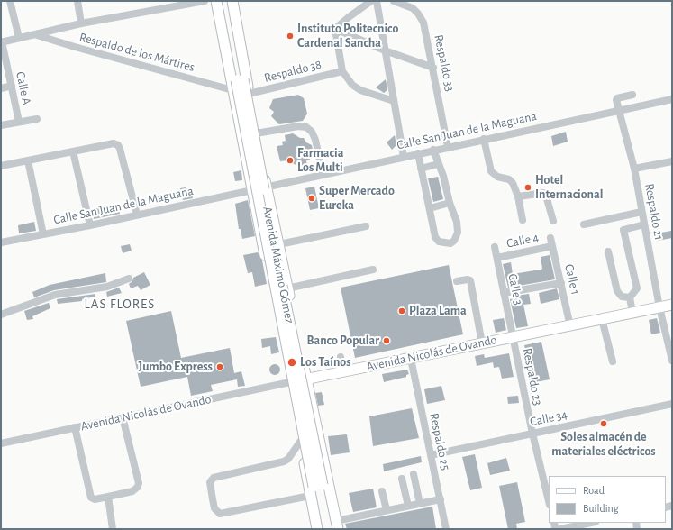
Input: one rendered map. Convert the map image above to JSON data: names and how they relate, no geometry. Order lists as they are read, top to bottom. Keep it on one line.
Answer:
{"streets":{"main road":["Avenida Máximo Gómez","Avenida Nicolás de Ovando"],"street":["Respaldo de los Mártires","Respaldo 33","Respaldo 38","Calle A","Calle San Juan de la Maguana","Respaldo 21","Calle 4","Calle 1","Calle 3","Respaldo 23","Calle 34","Respaldo 25"]},"crossings":[["Respaldo 33","Calle San Juan de la Maguana"],["Calle San Juan de la Maguana","Respaldo 21"],["Respaldo 21","Avenida Nicolás de Ovando"],["Calle 4","Calle 1"],["Calle 4","Calle 3"],["Calle 1","Avenida Nicolás de Ovando"],["Calle 3","Avenida Nicolás de Ovando"],["Calle 3","Respaldo 23"],["Avenida Nicolás de Ovando","Respaldo 23"],["Avenida Nicolás de Ovando","Respaldo 25"],["Respaldo 23","Calle 34"],["Calle 34","Respaldo 25"]],"districts":["LAS FLORES"],"places":["Instituto Politecnico Cardenal Sancha","Farmacia Los Multi","Hotel Internacional","Super Mercado Eureka","Plaza Lama","Banco Popular","Los Taínos","Jumbo Express","Soles almacén de materiales eléctricos"],"legend":["Road","Building"]}
